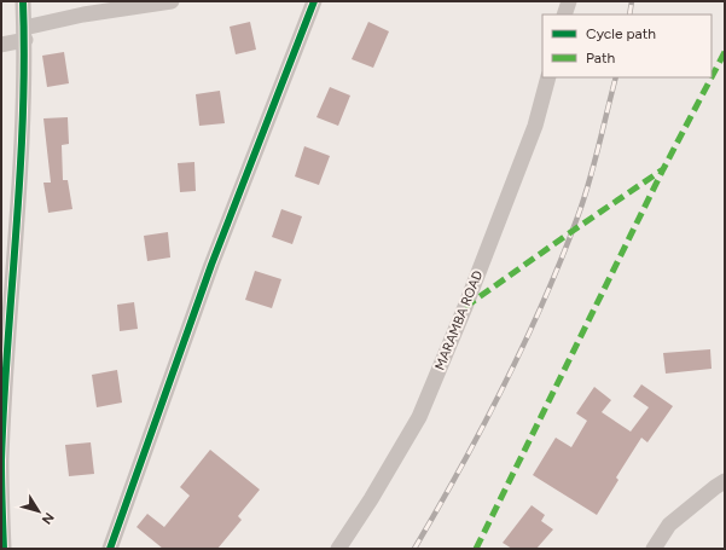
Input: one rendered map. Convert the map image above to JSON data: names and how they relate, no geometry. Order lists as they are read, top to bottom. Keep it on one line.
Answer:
{"streets":{"street":["MARAMBA ROAD"]},"legend":["Cycle path","Path"],"north":"bottom right"}
